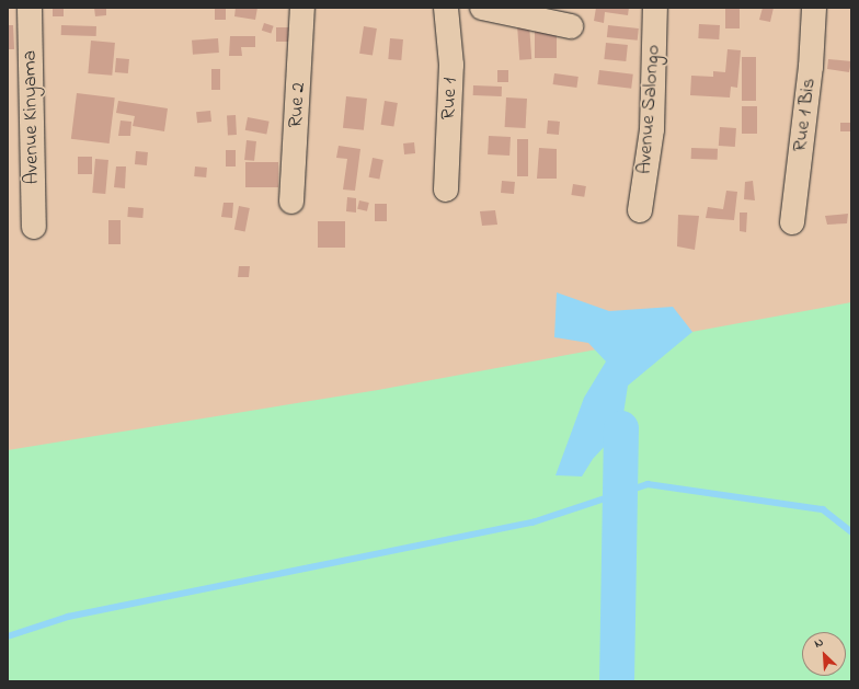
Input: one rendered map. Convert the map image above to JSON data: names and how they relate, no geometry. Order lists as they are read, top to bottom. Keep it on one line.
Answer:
{"streets":{"street":["Rue 1","Rue 2","Avenue Salongo","Rue 1 Bis","Avenue Kinyama"]},"north":"top left"}
